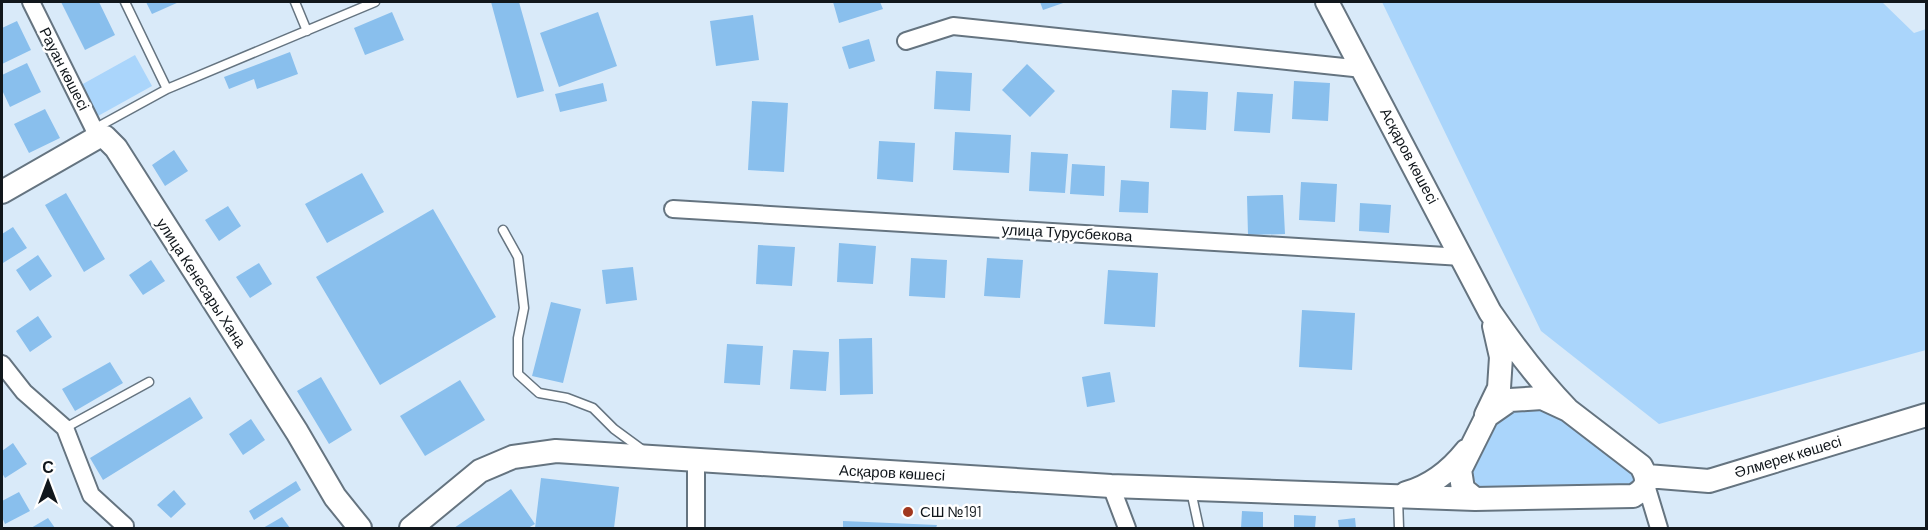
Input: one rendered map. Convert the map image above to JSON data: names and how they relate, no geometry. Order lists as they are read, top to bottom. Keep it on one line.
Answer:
{"streets":{"street":["Рауан көшесі","Асқаров көшесі","улица Турусбекова","улица Кенесары Хана","Әлмерек көшесі"]},"crossings":[["Рауан көшесі","улица Кенесары Хана"],["Асқаров көшесі","улица Турусбекова"],["Асқаров көшесі","Әлмерек көшесі"]],"places":["СШ №191"],"north":"top"}
